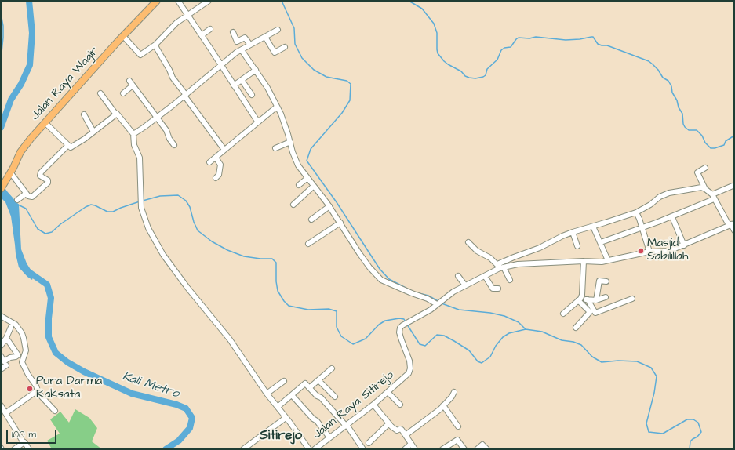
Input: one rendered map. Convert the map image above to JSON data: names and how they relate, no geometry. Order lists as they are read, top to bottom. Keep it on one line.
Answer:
{"streets":{"main road":["Jalan Raya Wagir"],"street":["Jalan Raya Sitirejo"]},"districts":["Sitirejo"],"water":["Kali Metro"],"places":["Masjid Sabilillah","Pura Darma Raksata"],"scale_bar":"100 m"}
